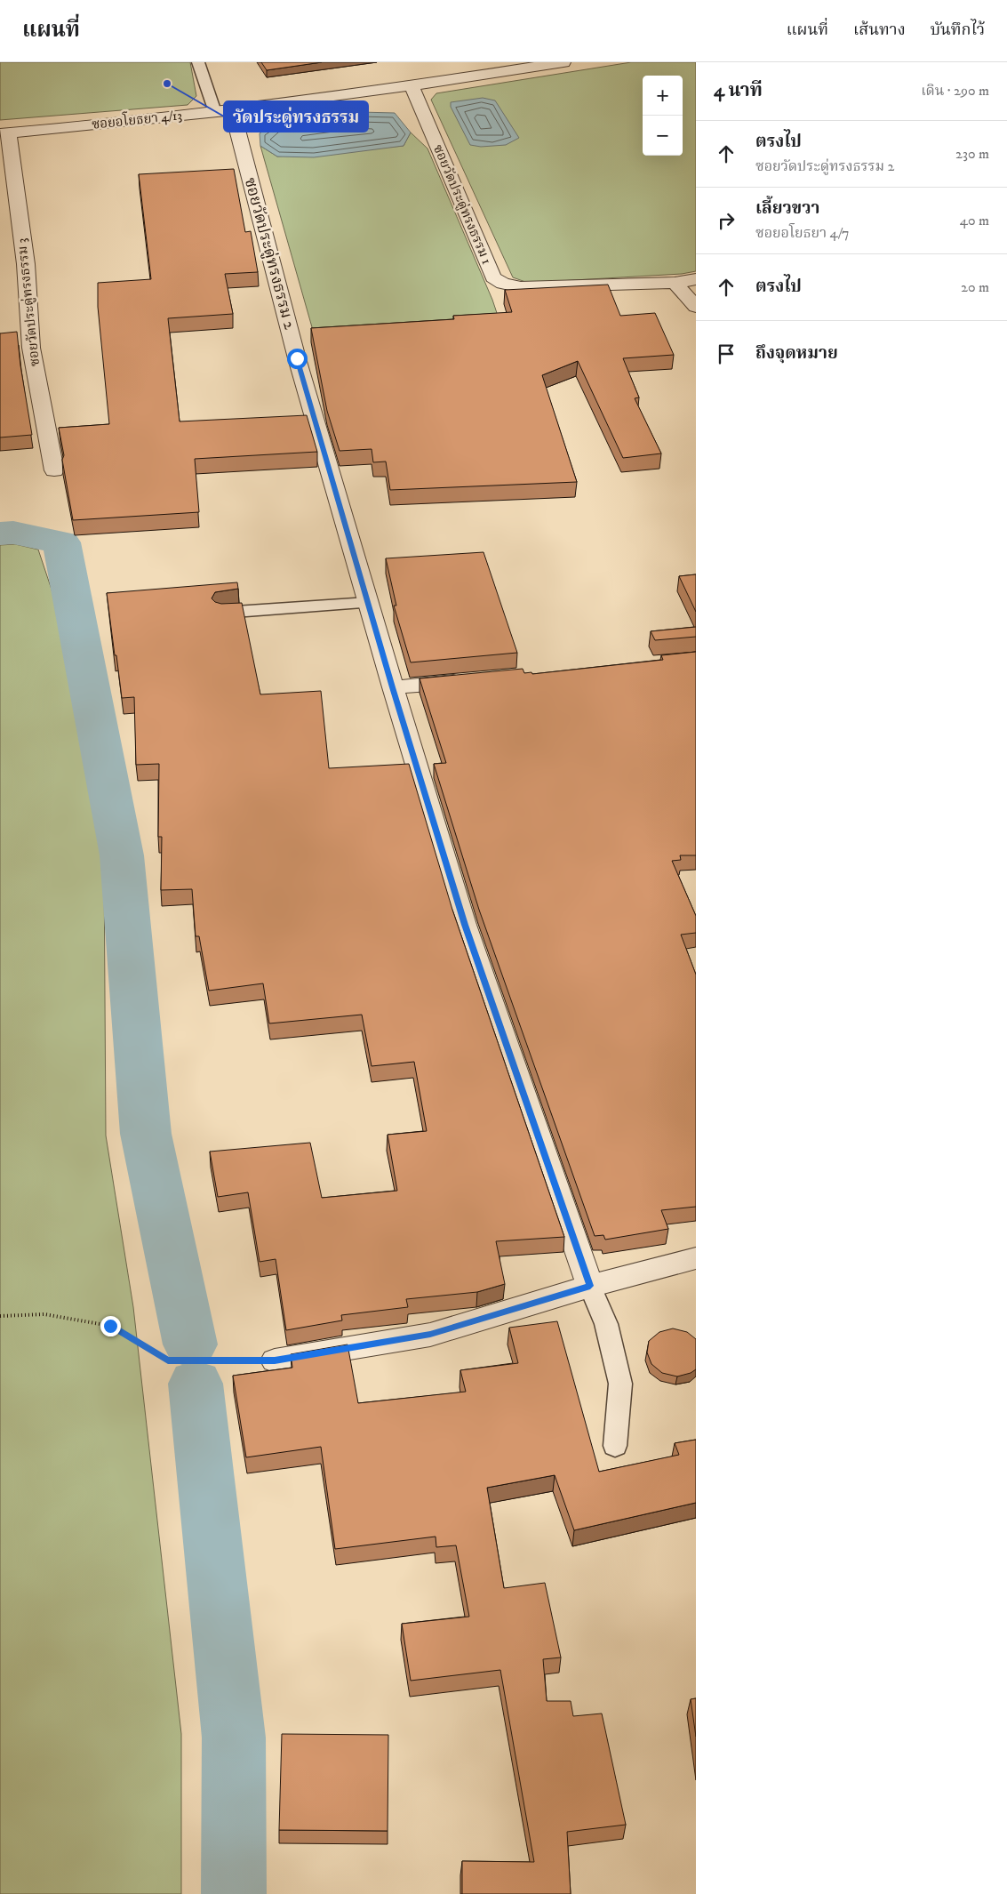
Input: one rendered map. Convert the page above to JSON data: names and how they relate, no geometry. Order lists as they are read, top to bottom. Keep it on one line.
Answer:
{"streets":{"street":["ซอยอโยธยา 4/13","ซอยวัดประดู่ทรงธรรม 1","ซอยวัดประดู่ทรงธรรม 2","ซอยวัดประดู่ทรงธรรม 3"]},"crossings":[["ซอยอโยธยา 4/13","ซอยวัดประดู่ทรงธรรม 1"],["ซอยอโยธยา 4/13","ซอยวัดประดู่ทรงธรรม 2"],["ซอยอโยธยา 4/13","ซอยวัดประดู่ทรงธรรม 3"]],"places":["วัดประดู่ทรงธรรม"],"page":{"header":"แผนที่","nav":["แผนที่","เส้นทาง","บันทึกไว้"],"heading":["4 นาที","เดิน · 290 m"],"map_buttons":["+","−"],"list":[["ตรงไป","ซอยวัดประดู่ทรงธรรม 2","230 m"],["เลี้ยวขวา","ซอยอโยธยา 4/7","40 m"],["ตรงไป","20 m"],"ถึงจุดหมาย"]}}
